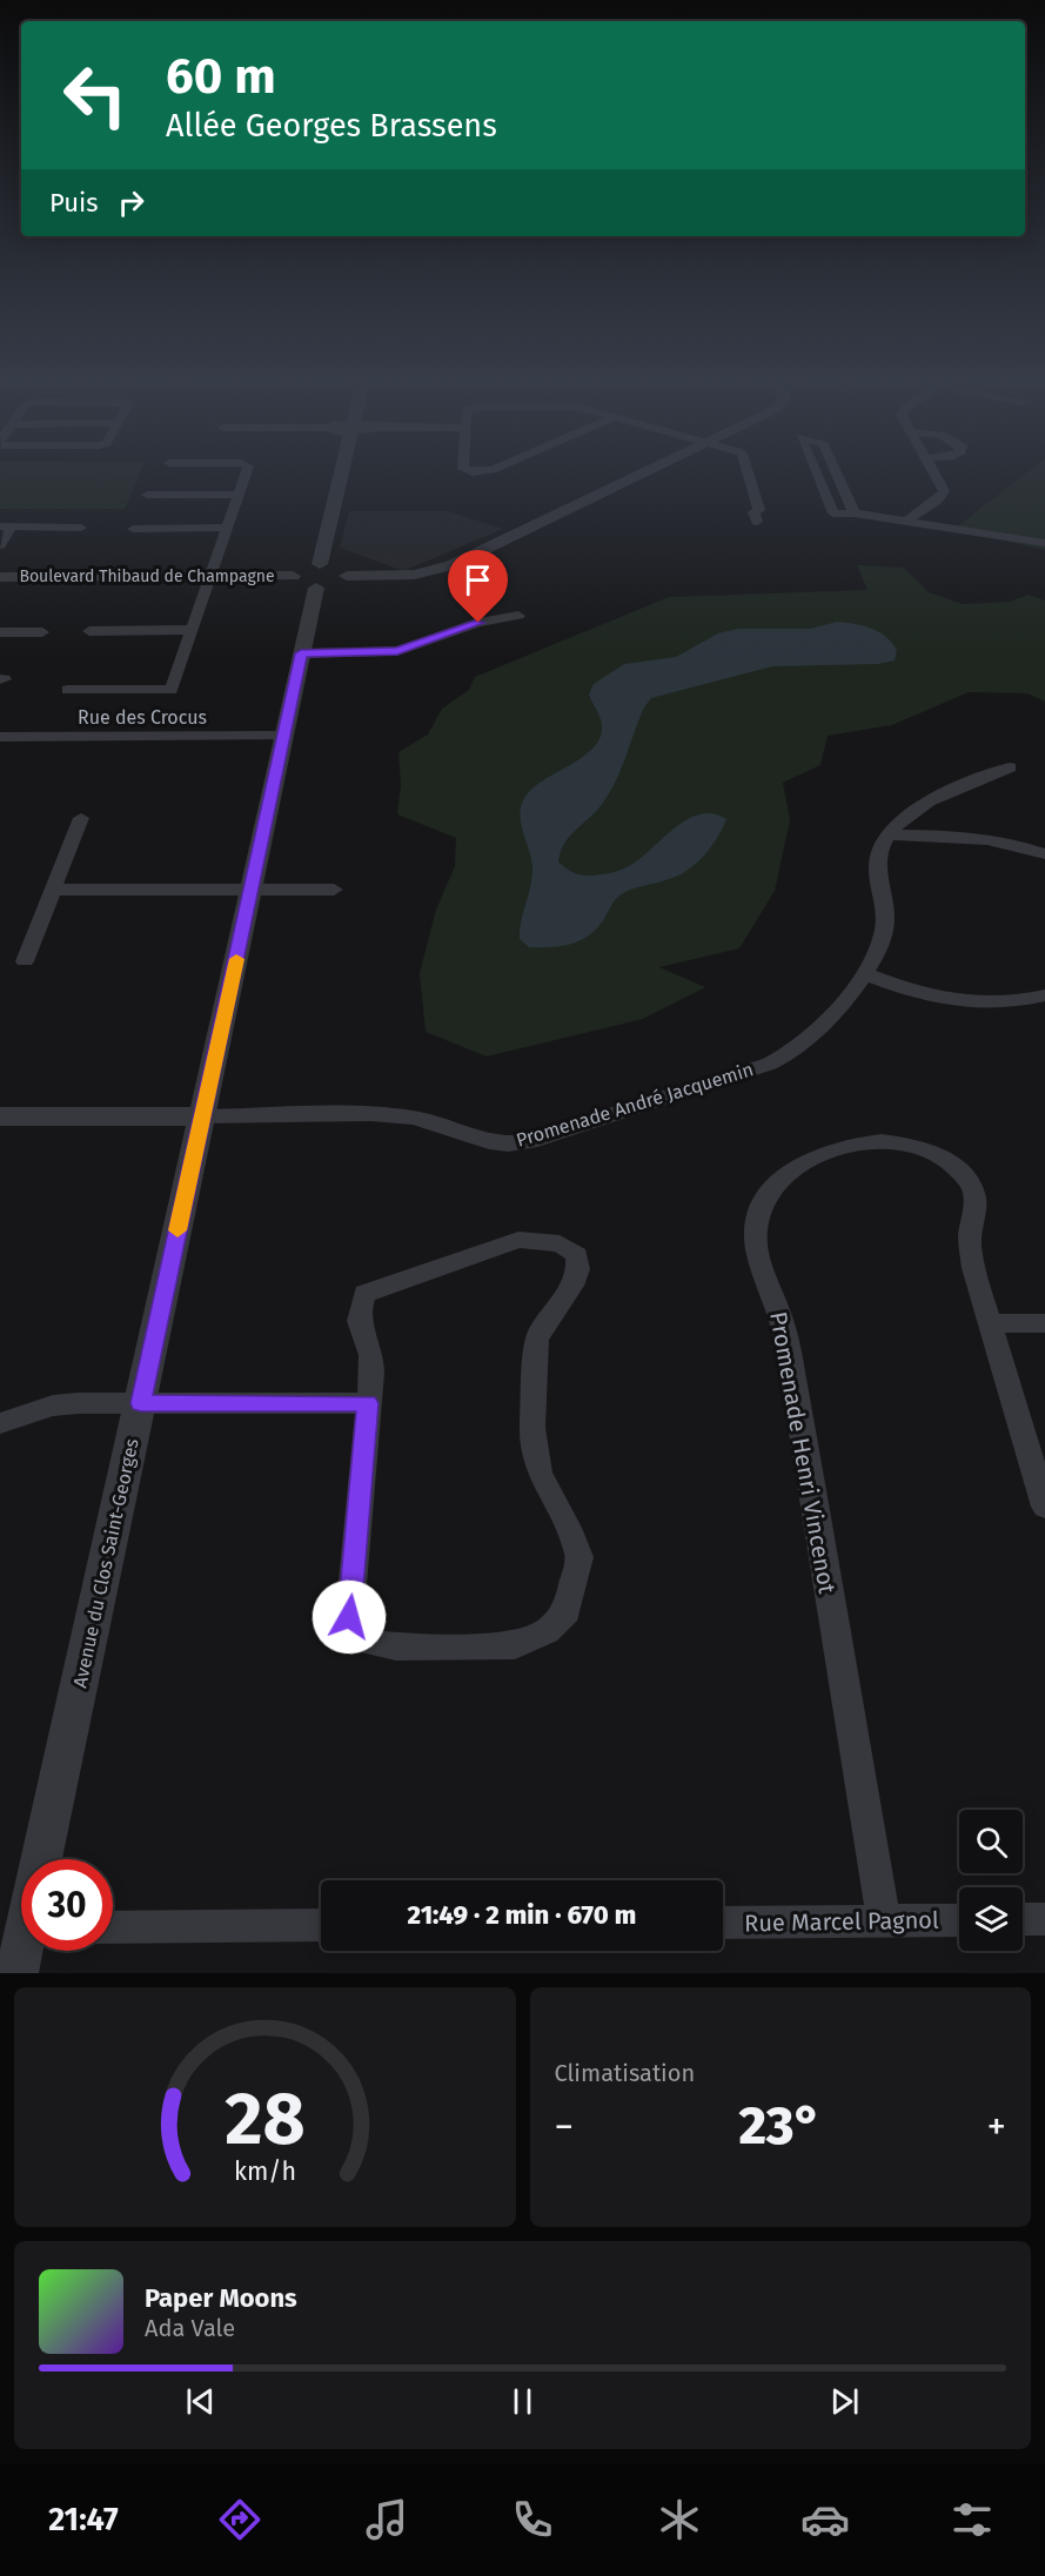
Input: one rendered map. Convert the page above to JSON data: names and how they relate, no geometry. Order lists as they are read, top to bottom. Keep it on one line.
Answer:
{"streets":{"street":["Boulevard Thibaud de Champagne","Rue des Crocus","Promenade André Jacquemin","Promenade Henri Vincenot","Avenue du Clos Saint-Georges","Rue Marcel Pagnol"]},"crossings":[["Boulevard Thibaud de Champagne","Avenue du Clos Saint-Georges"],["Rue des Crocus","Avenue du Clos Saint-Georges"],["Promenade André Jacquemin","Avenue du Clos Saint-Georges"],["Promenade Henri Vincenot","Rue Marcel Pagnol"]],"page":{"turn":["60 m","Allée Georges Brassens"],"then":"Puis","limit":"30","trip":"21:49 · 2 min · 670 m","tile":"Climatisation","heat":["−","23°","+"],"song":["Paper Moons","Ada Vale"],"tabs":"21:47","gauge":["28","km/h"]}}
